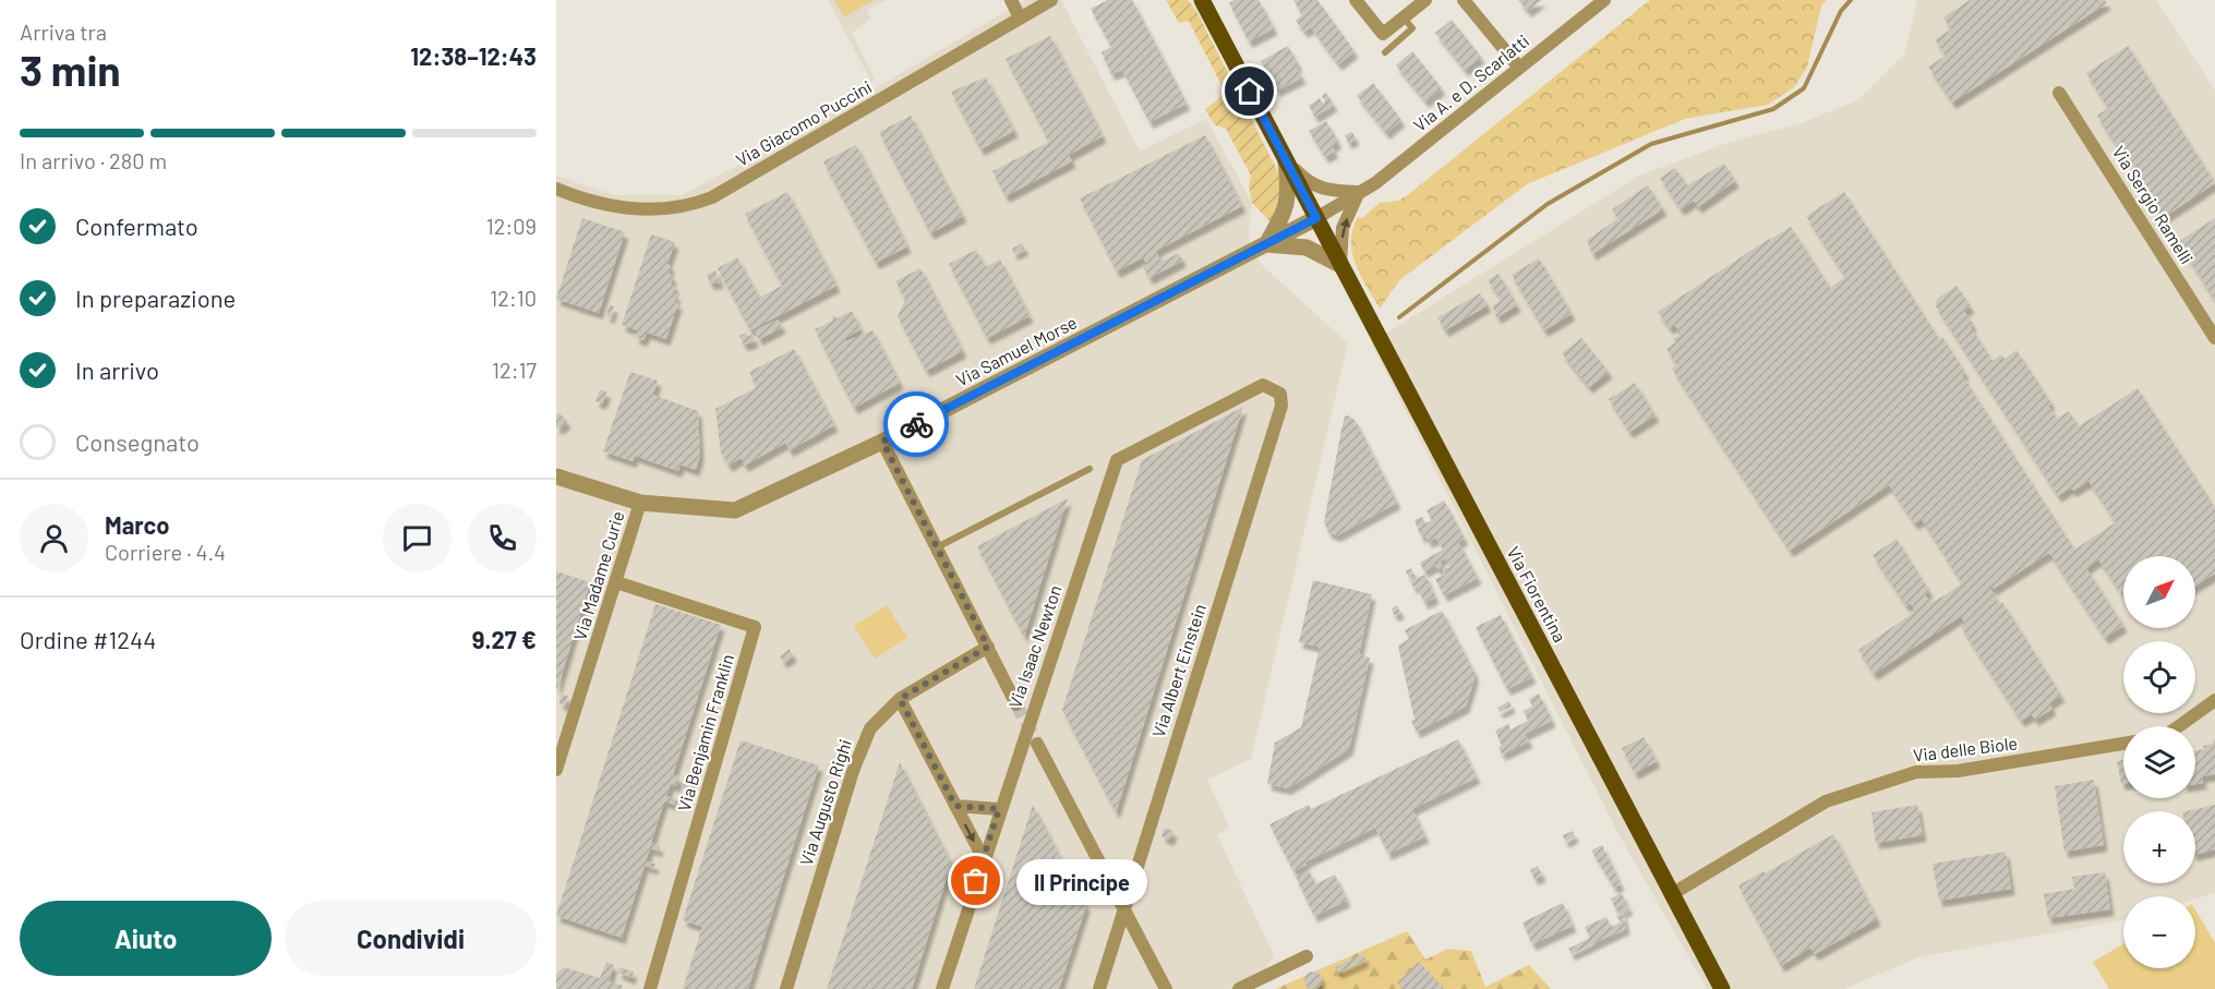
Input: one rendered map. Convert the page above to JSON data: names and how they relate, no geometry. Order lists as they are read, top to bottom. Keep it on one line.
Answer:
{"streets":{"main road":["Via Fiorentina"],"street":["Via A. e D. Scarlatti","Via Giacomo Puccini","Via Sergio Ramelli","Via Samuel Morse","Via Madame Curie","Via Isaac Newton","Via Albert Einstein","Via Benjamin Franklin","Via delle Biole","Via Augusto Righi"]},"crossings":[["Via A. e D. Scarlatti","Via Samuel Morse"],["Via A. e D. Scarlatti","Via Fiorentina"],["Via Samuel Morse","Via Madame Curie"],["Via Samuel Morse","Via Fiorentina"],["Via Madame Curie","Via Benjamin Franklin"],["Via Fiorentina","Via delle Biole"],["Via Isaac Newton","Via Albert Einstein"]],"places":["Il Principe"],"north":"top right","page":{"heading":["3 min","Arriva tra","12:38–12:43"],"panel":["Marco","Corriere · 4.4","Ordine #1244","9.27 €"],"bar":"In arrivo · 280 m","list":[["Confermato","12:09"],["In preparazione","12:10"],["In arrivo","12:17"],"Consegnato"],"map_buttons":["+","−"],"bubble":"Il Principe","buttons":["Aiuto","Condividi"]}}
